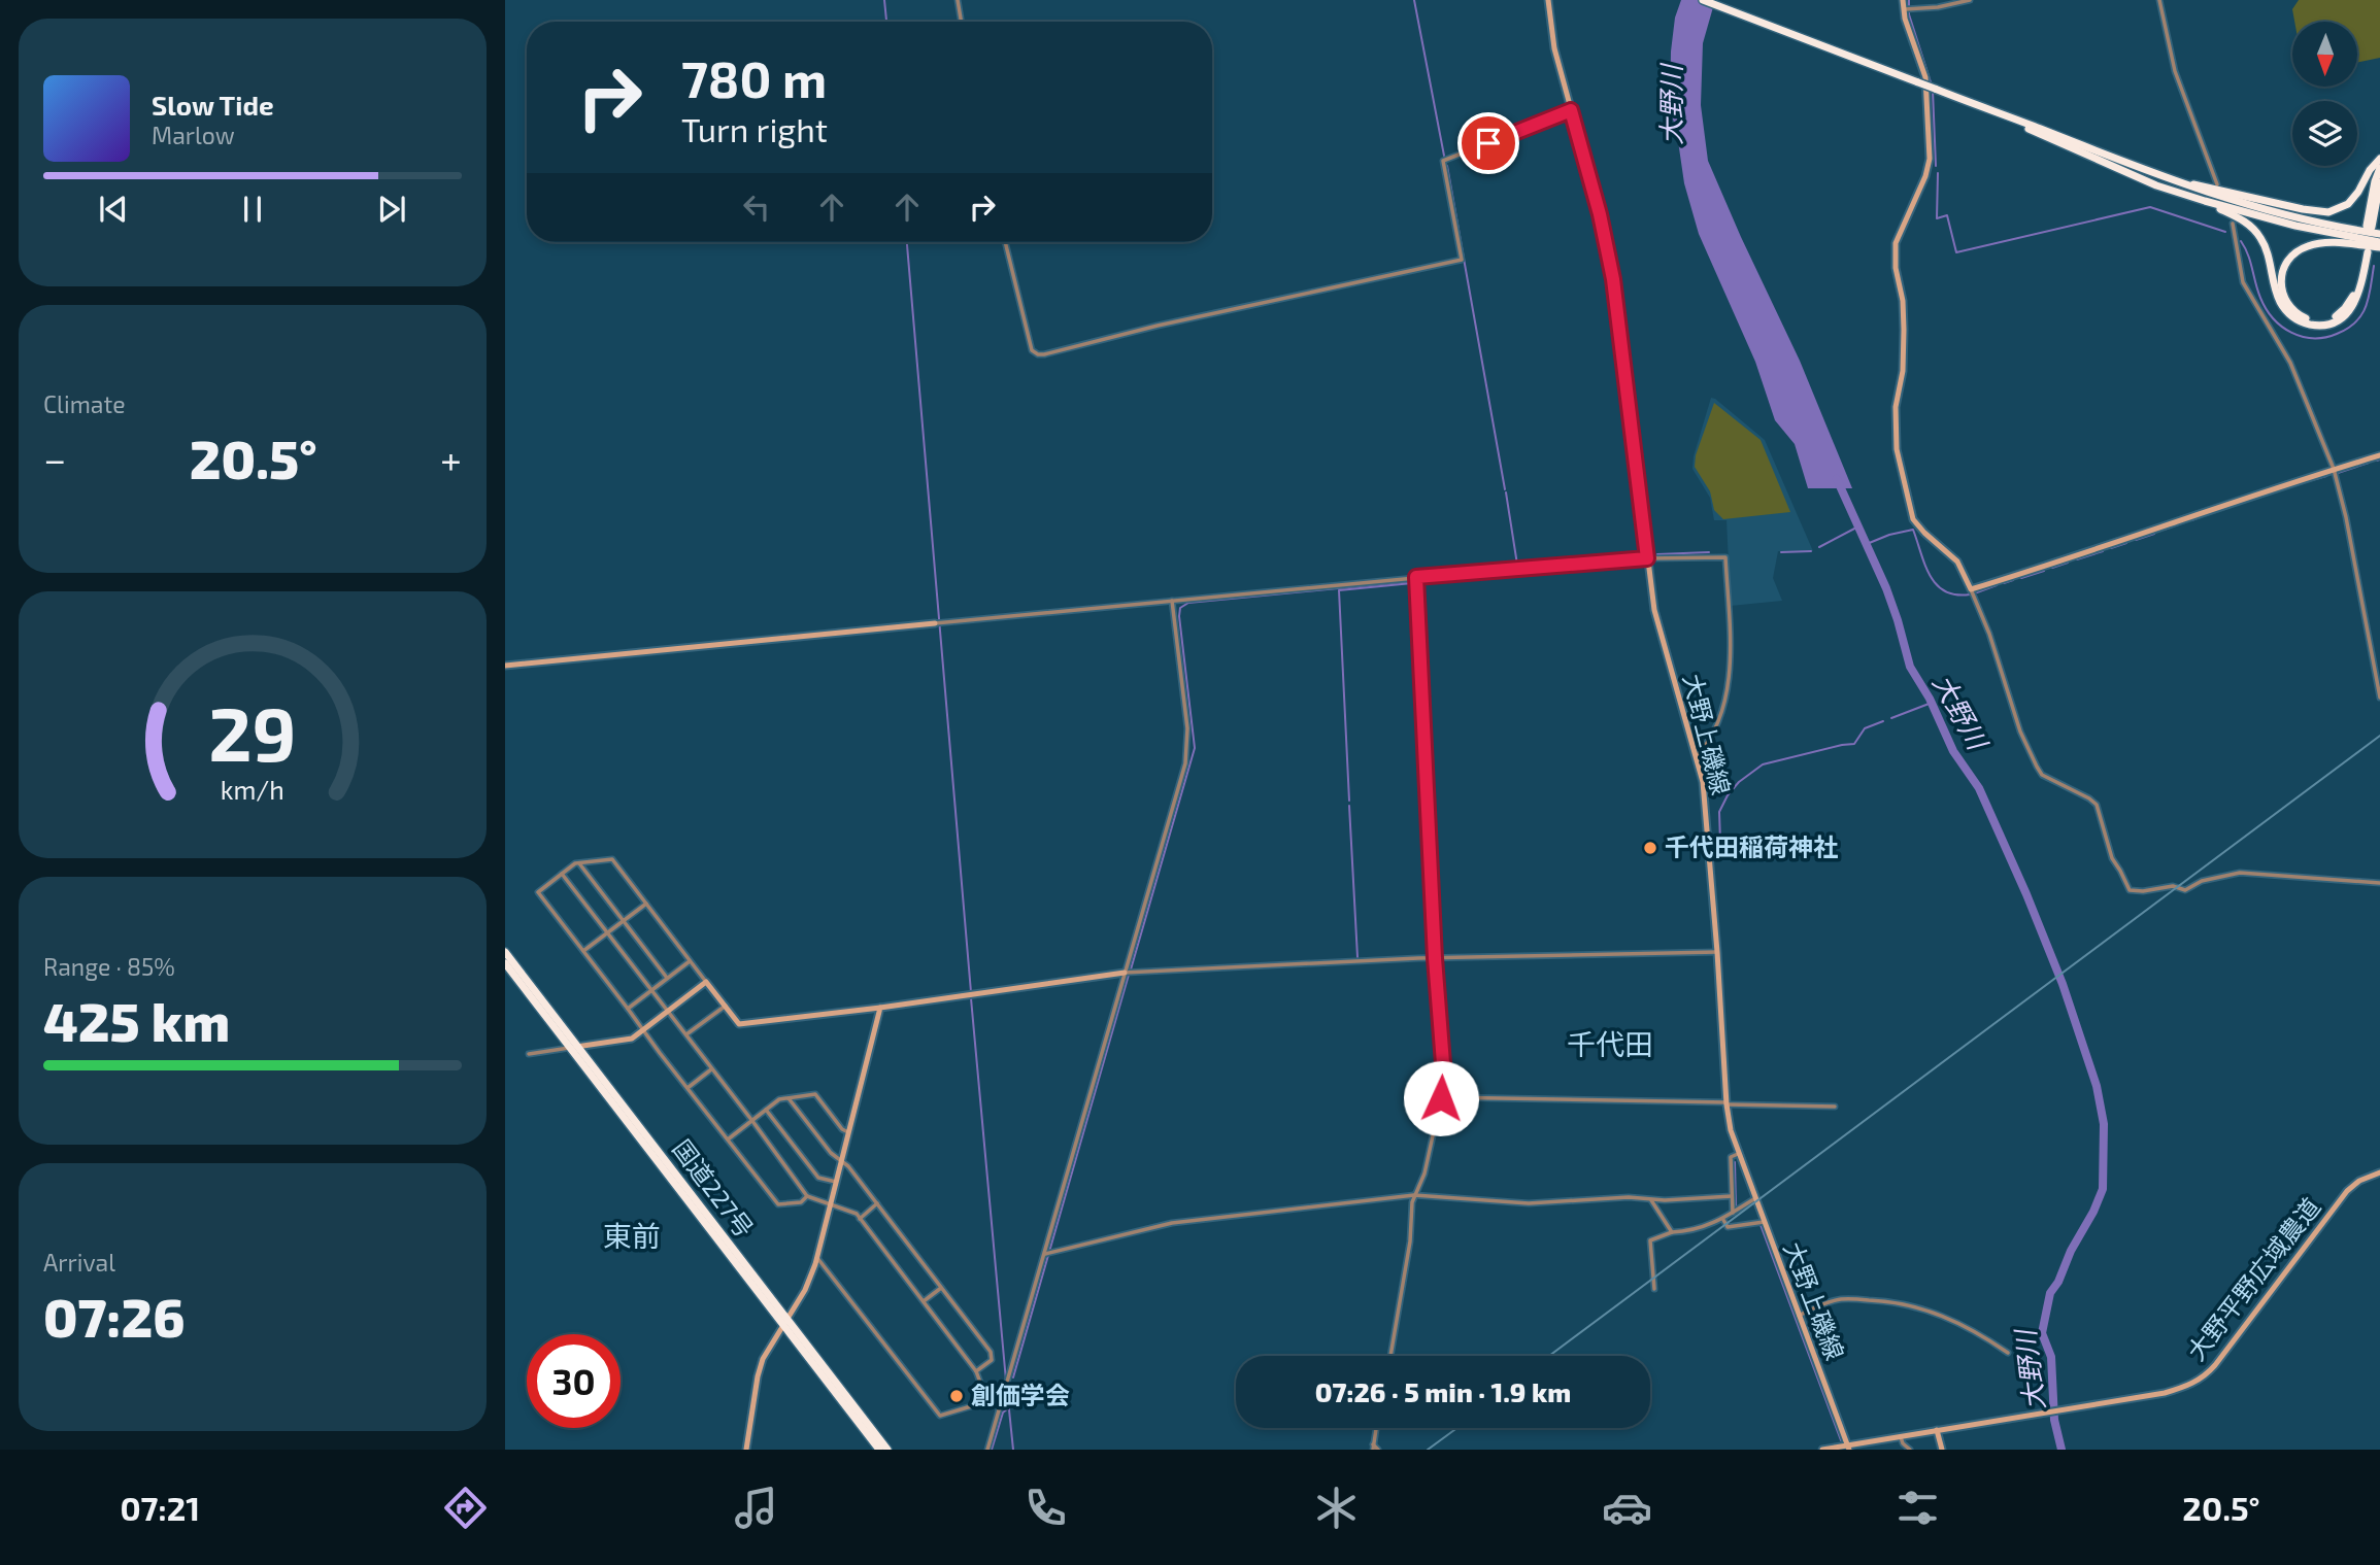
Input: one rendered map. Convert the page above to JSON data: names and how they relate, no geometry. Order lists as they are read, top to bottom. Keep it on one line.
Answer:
{"streets":{"highway":["国道227号"],"street":["大野上磯線","大野平野広域農道"]},"districts":["千代田","東前"],"water":["大野川"],"places":["千代田稲荷神社","創価学会"],"north":"bottom","page":{"turn":["780 m","Turn right"],"song":["Slow Tide","Marlow"],"tile":["Climate",["Range · 85%","425 km"],["Arrival","07:26"]],"heat":["−","20.5°","+"],"limit":"30","trip":"07:26 · 5 min · 1.9 km","tabs":["07:21","20.5°"],"gauge":["29","km/h"]}}
